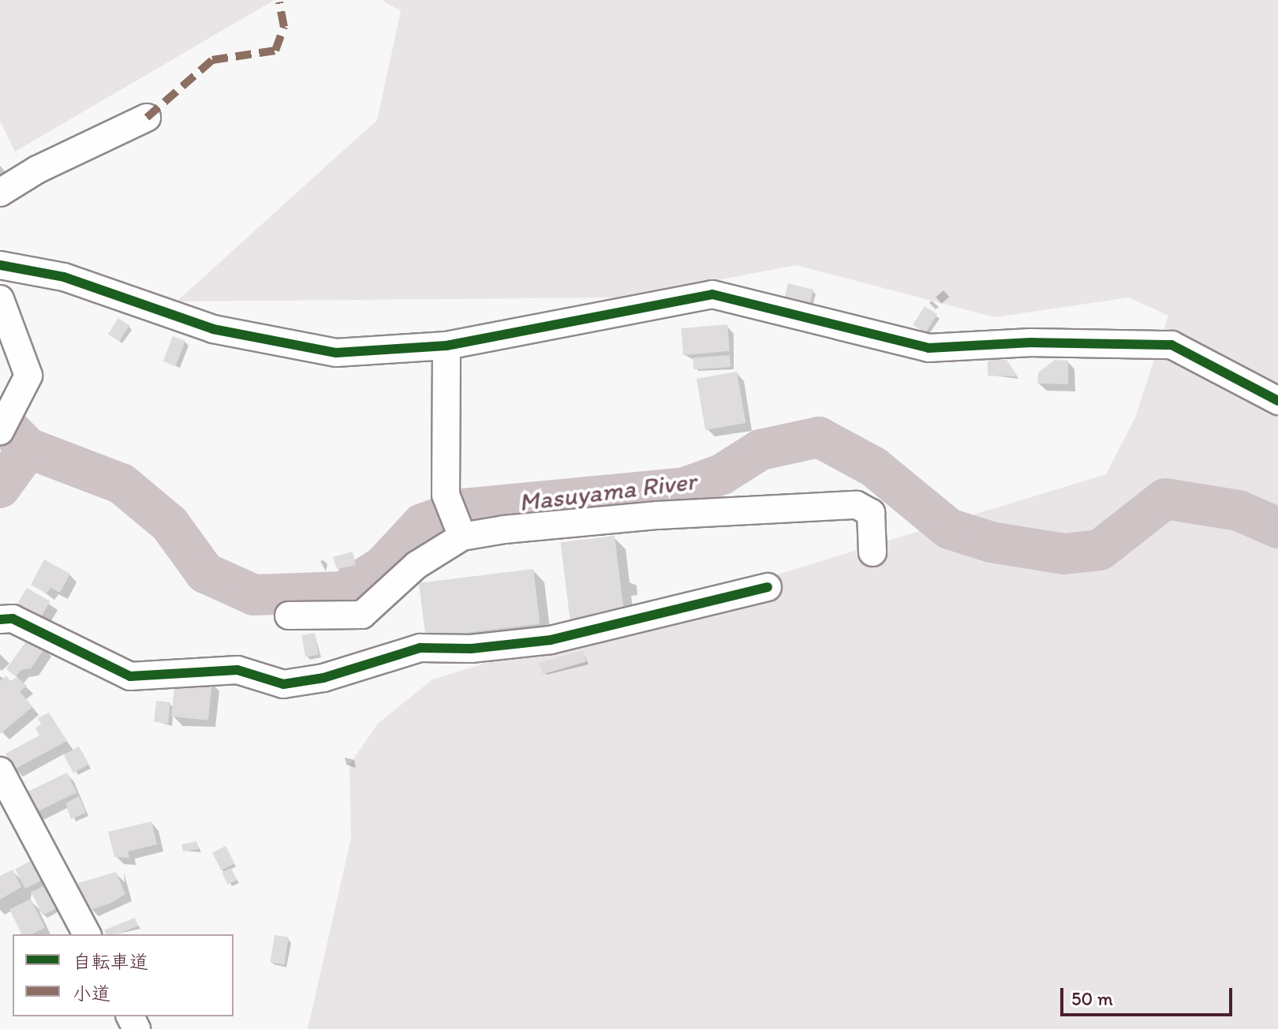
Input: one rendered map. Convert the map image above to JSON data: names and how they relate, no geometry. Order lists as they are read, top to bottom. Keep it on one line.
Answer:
{"water":["Masuyama River"],"legend":["自転車道","小道"],"scale_bar":"50 m"}
